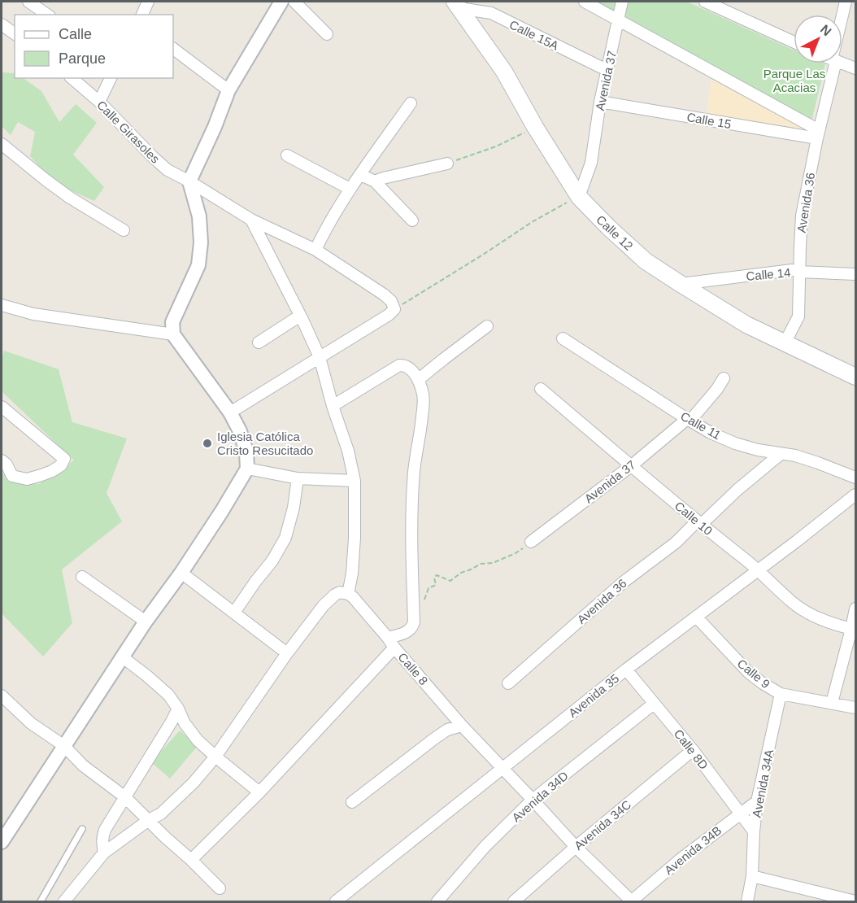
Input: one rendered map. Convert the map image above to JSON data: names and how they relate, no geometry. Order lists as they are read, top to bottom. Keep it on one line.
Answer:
{"streets":{"main road":["Calle 12"],"street":["Calle 15A","Avenida 37","Calle 15","Calle Girasoles","Avenida 36","Calle 14","Calle 11","Calle 10","Calle 8","Calle 9","Avenida 35","Calle 8D","Avenida 34A","Avenida 34D","Avenida 34C","Avenida 34B"]},"crossings":[["Calle 15A","Avenida 37"],["Calle 15A","Calle 12"],["Avenida 37","Calle 15"],["Avenida 37","Calle 12"],["Avenida 37","Calle 11"],["Avenida 37","Calle 10"],["Calle 15","Avenida 36"],["Avenida 36","Calle 12"],["Avenida 36","Calle 14"],["Avenida 36","Calle 11"],["Avenida 36","Calle 10"],["Calle 12","Calle 14"],["Calle 10","Avenida 35"],["Calle 8","Avenida 35"],["Calle 8","Avenida 34D"],["Calle 8","Avenida 34C"],["Calle 8","Avenida 34B"],["Calle 9","Avenida 35"],["Calle 9","Avenida 34A"],["Avenida 35","Calle 8D"],["Calle 8D","Avenida 34A"],["Calle 8D","Avenida 34D"],["Calle 8D","Avenida 34C"],["Calle 8D","Avenida 34B"],["Avenida 34A","Avenida 34B"]],"parks":["Parque Las Acacias"],"places":["Iglesia Católica Cristo Resucitado"],"legend":["Calle","Parque"],"north":"top right"}
